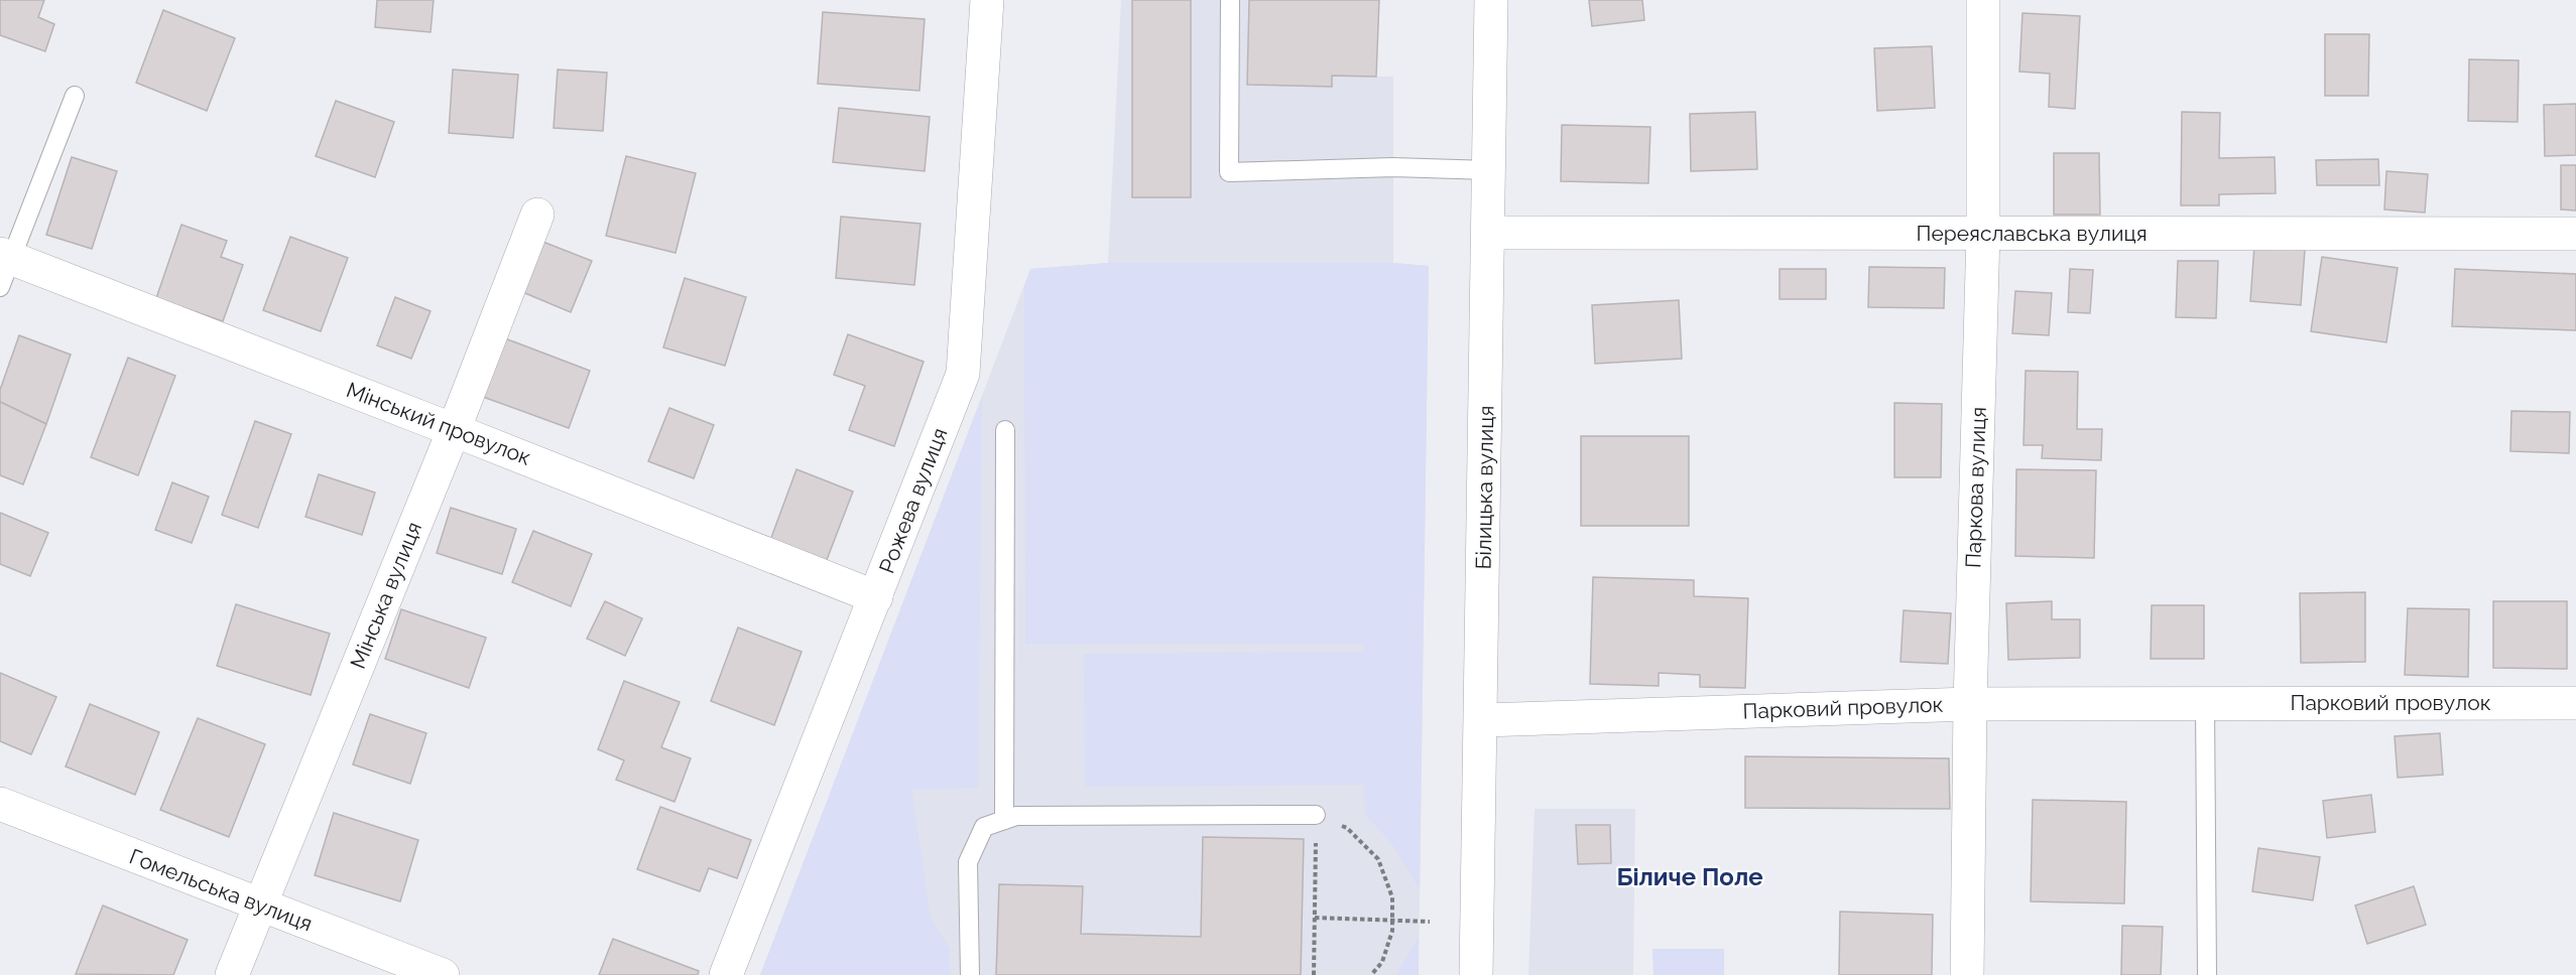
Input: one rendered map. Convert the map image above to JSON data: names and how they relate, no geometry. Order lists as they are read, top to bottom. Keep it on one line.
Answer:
{"streets":{"street":["Переяславська вулиця","Мінський провулок","Білицька вулиця","Паркова вулиця","Рожева вулиця","Мінська вулиця","Парковий провулок","Гомельська вулиця"]},"crossings":[["Переяславська вулиця","Білицька вулиця"],["Переяславська вулиця","Паркова вулиця"],["Мінський провулок","Рожева вулиця"],["Мінський провулок","Мінська вулиця"],["Білицька вулиця","Парковий провулок"],["Паркова вулиця","Парковий провулок"],["Мінська вулиця","Гомельська вулиця"]],"districts":["Біличе Поле"]}
